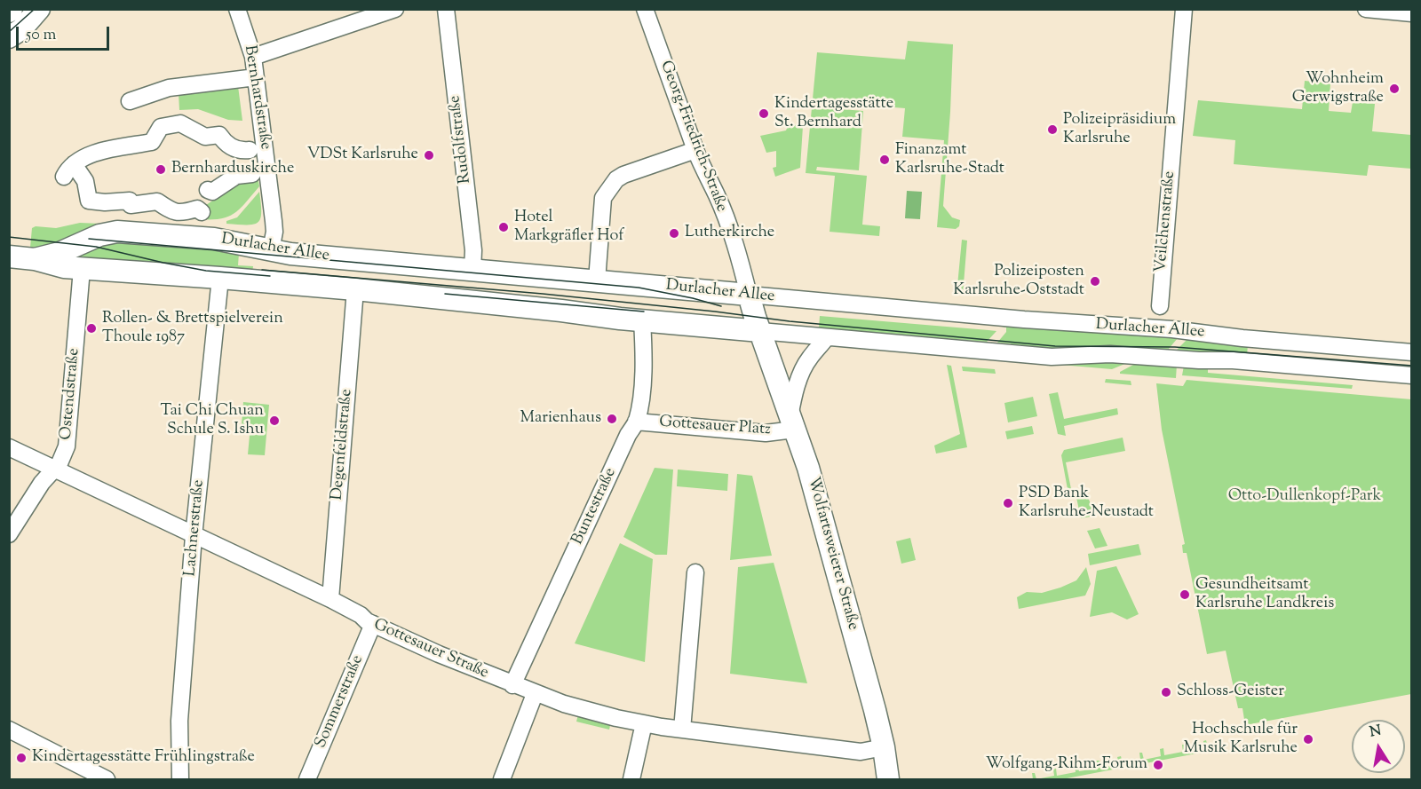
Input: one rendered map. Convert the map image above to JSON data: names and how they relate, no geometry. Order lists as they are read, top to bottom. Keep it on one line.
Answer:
{"streets":{"main road":["Durlacher Allee","Wolfartsweierer Straße"],"street":["Bernhardstraße","Georg-Friedrich-Straße","Rudolfstraße","Veilchenstraße","Ostendstraße","Gottesauer Platz","Degenfeldstraße","Buntestraße","Lachnerstraße","Gottesauer Straße","Sommerstraße"]},"crossings":[["Bernhardstraße","Durlacher Allee"],["Georg-Friedrich-Straße","Durlacher Allee"],["Georg-Friedrich-Straße","Wolfartsweierer Straße"],["Rudolfstraße","Durlacher Allee"],["Durlacher Allee","Ostendstraße"],["Durlacher Allee","Degenfeldstraße"],["Durlacher Allee","Buntestraße"],["Durlacher Allee","Lachnerstraße"],["Durlacher Allee","Wolfartsweierer Straße"],["Ostendstraße","Gottesauer Straße"],["Gottesauer Platz","Buntestraße"],["Gottesauer Platz","Wolfartsweierer Straße"],["Degenfeldstraße","Gottesauer Straße"],["Buntestraße","Gottesauer Straße"],["Lachnerstraße","Gottesauer Straße"],["Wolfartsweierer Straße","Gottesauer Straße"],["Gottesauer Straße","Sommerstraße"]],"parks":["Otto-Dullenkopf-Park"],"places":["Wohnheim Gerwigstraße","Kindertagesstätte St. Bernhard","Polizeipräsidium Karlsruhe","VDSt Karlsruhe","Finanzamt Karlsruhe-Stadt","Bernharduskirche","Hotel Markgräfler Hof","Lutherkirche","Polizeiposten Karlsruhe-Oststadt","Rollen- & Brettspielverein Thoule 1987","Marienhaus","Tai Chi Chuan Schule S. Ishu","PSD Bank Karlsruhe-Neustadt","Gesundheitsamt Karlsruhe Landkreis","Schloss-Geister","Hochschule für Musik Karlsruhe","Kindertagesstätte Frühlingstraße","Wolfgang-Rihm-Forum"],"scale_bar":"50 m","north":"top"}
